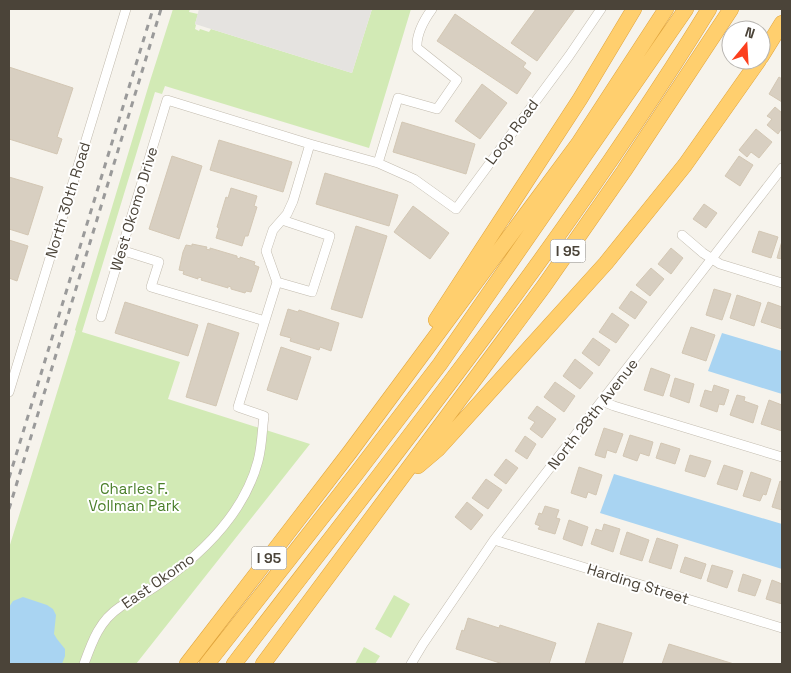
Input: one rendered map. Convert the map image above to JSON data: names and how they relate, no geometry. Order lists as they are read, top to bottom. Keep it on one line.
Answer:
{"streets":{"highway":["I 95"],"street":["Loop Road","North 30th Road","West Okomo Drive","North 28th Avenue","East Okomo","Harding Street"]},"crossings":[["North 28th Avenue","Harding Street"]],"parks":["Charles F. Vollman Park"],"north":"top"}
